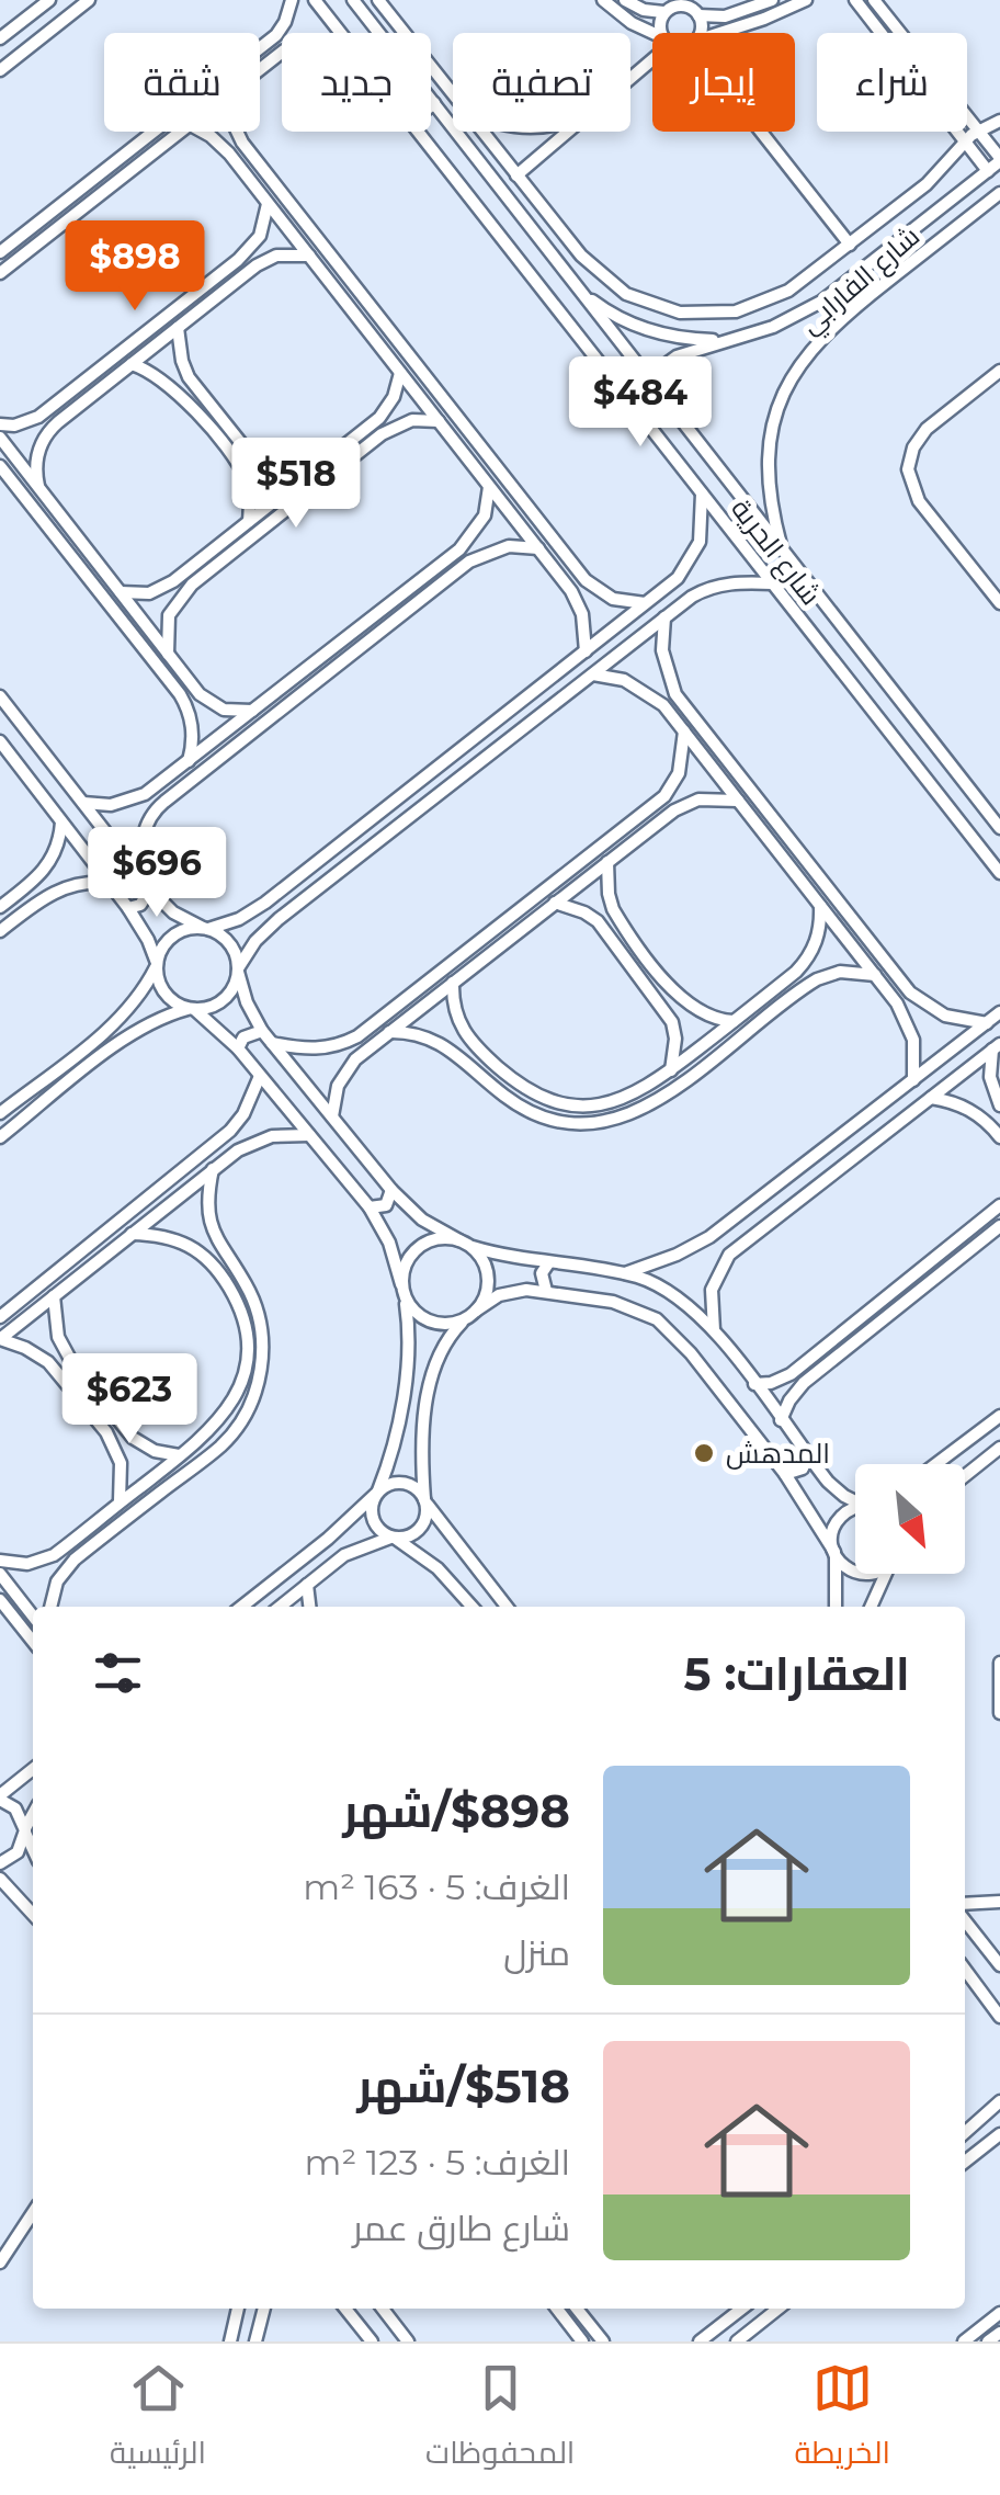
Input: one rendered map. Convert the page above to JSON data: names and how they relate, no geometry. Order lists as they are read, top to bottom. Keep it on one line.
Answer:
{"streets":{"street":["شارع الفارابي","شارع الحرية"]},"crossings":[["شارع الفارابي","شارع الحرية"]],"places":["المدهش"],"north":"bottom right","page":{"chip":["شراء","إيجار","تصفية","جديد","شقة"],"price":["$898","$484","$518","$696","$623"],"heading":"العقارات: 5","list":[{"name":"$898/شهر","note":"الغرف: 5 · 163 m² · منزل"},{"name":"$518/شهر","note":"الغرف: 5 · 123 m² · شارع طارق عمر"}],"tabs":["الخريطة","المحفوظات","الرئيسية"]}}
